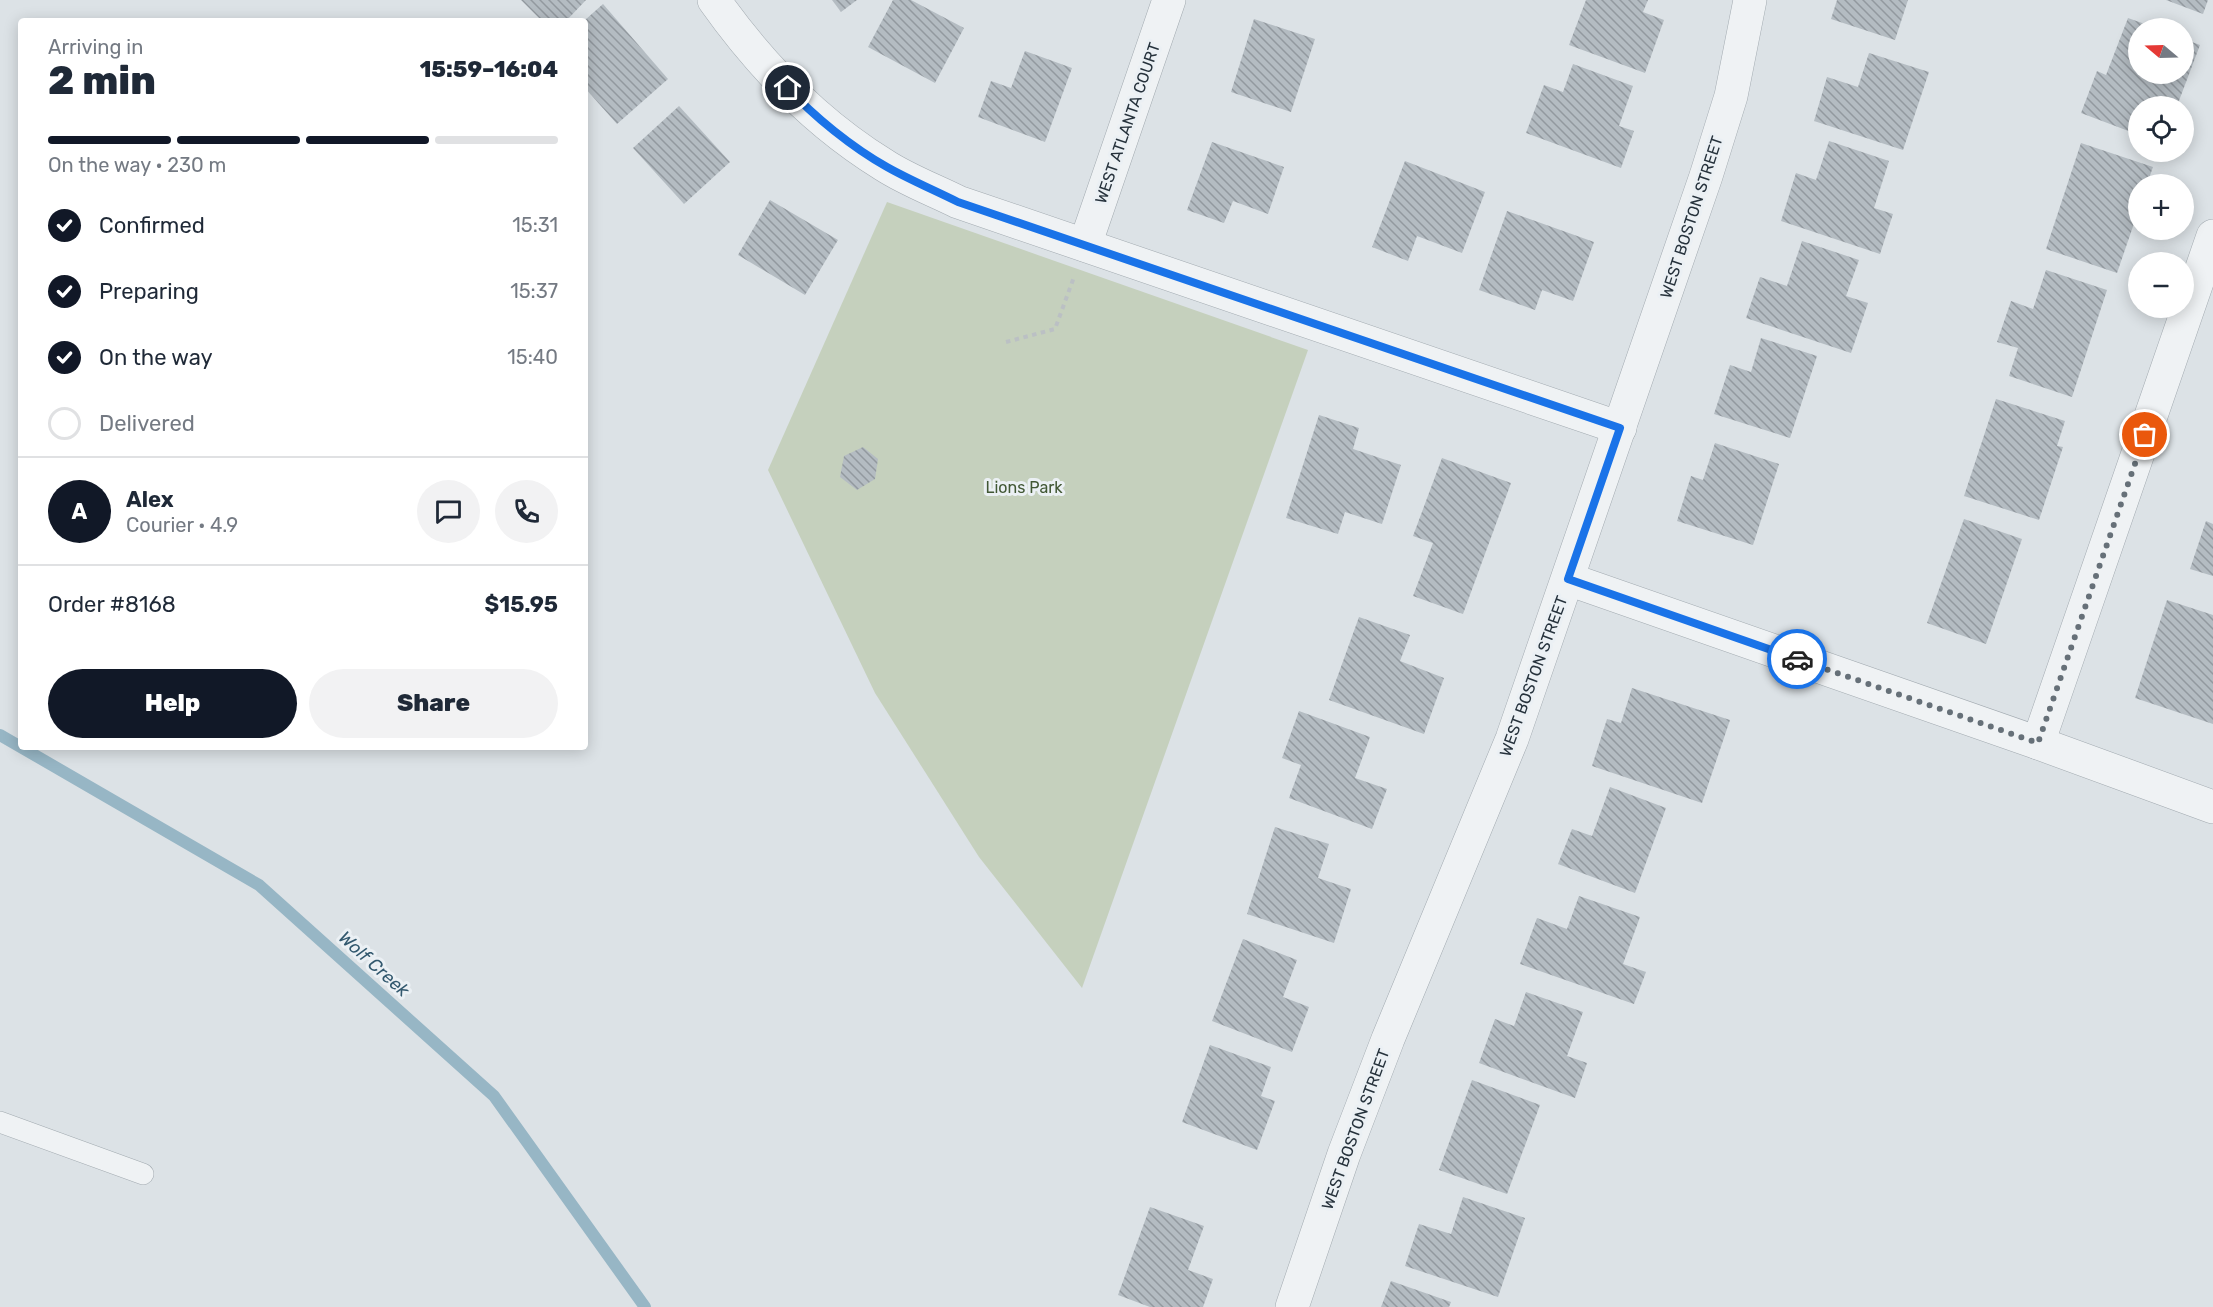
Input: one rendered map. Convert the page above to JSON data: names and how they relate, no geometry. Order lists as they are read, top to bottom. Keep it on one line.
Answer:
{"streets":{"street":["WEST ATLANTA COURT","WEST BOSTON STREET"]},"water":["Wolf Creek"],"parks":["Lions Park"],"north":"left","page":{"map_buttons":["+","−"],"heading":["2 min","Arriving in","15:59–16:04"],"panel":["Alex","Courier · 4.9","Order #8168","$15.95"],"bar":"On the way · 230 m","list":[["Confirmed","15:31"],["Preparing","15:37"],["On the way","15:40"],"Delivered"],"round":"A","buttons":["Help","Share"]}}
